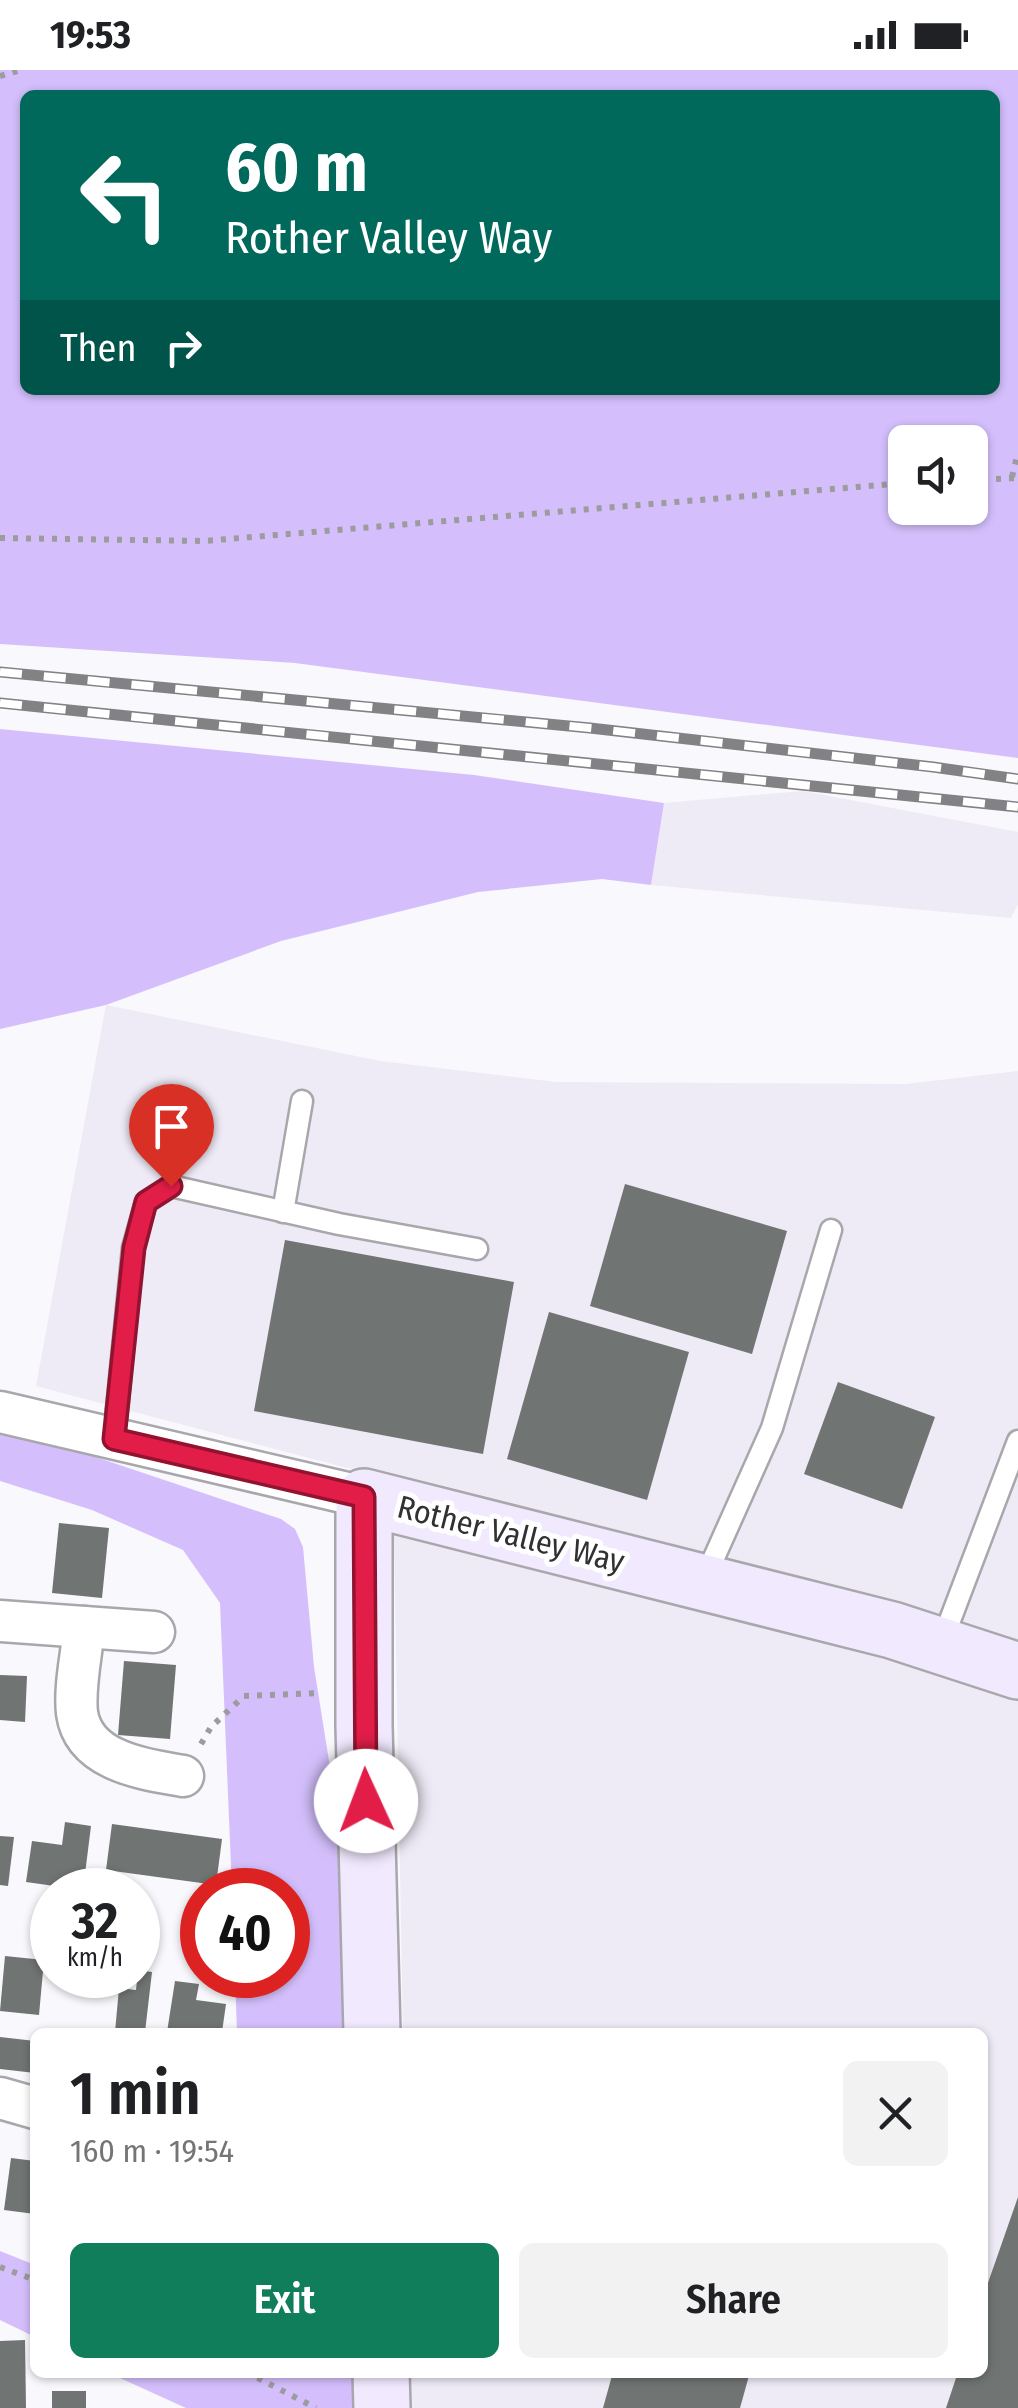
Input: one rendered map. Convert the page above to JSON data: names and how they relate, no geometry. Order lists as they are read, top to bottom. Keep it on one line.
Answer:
{"streets":{"street":["Rother Valley Way"]},"page":{"status":"19:53","turn":["60 m","Rother Valley Way"],"then":"Then","speed":"32 km/h","limit":"40","heading":["1 min","160 m · 19:54"],"buttons":["Exit","Share"]}}
